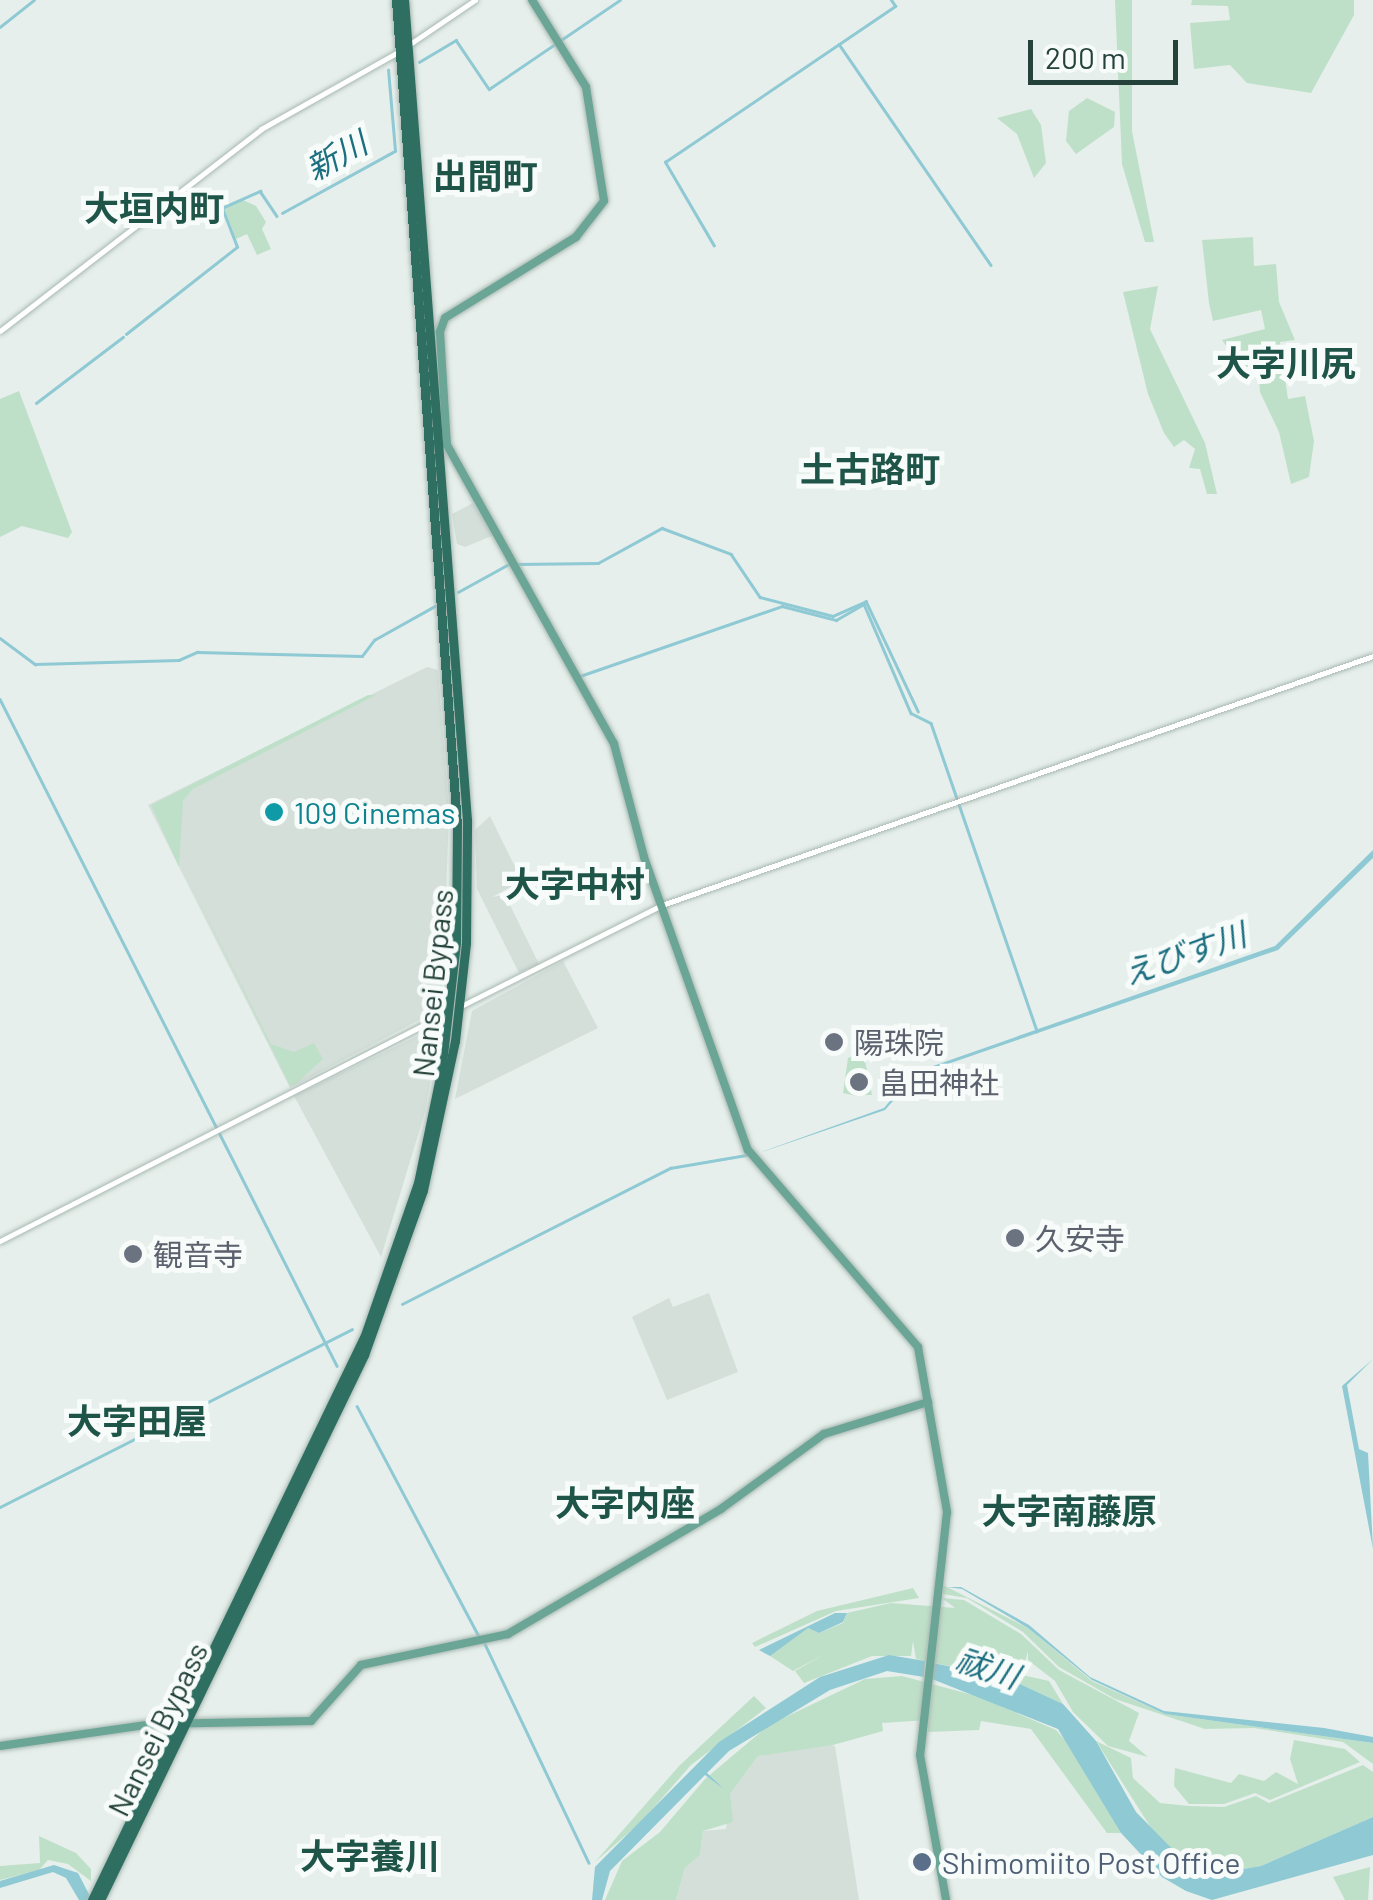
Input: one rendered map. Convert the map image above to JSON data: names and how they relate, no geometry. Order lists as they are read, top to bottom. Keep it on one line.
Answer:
{"streets":{"highway":["Nansei Bypass"]},"districts":["出間町","大垣内町","大字川尻","土古路町","大字中村","大字田屋","大字内座","大字南藤原","大字養川"],"water":["新川","えびす川","祓川"],"places":["109 Cinemas","陽珠院","畠田神社","久安寺","観音寺","Shimomiito Post Office"],"scale_bar":"200 m"}
